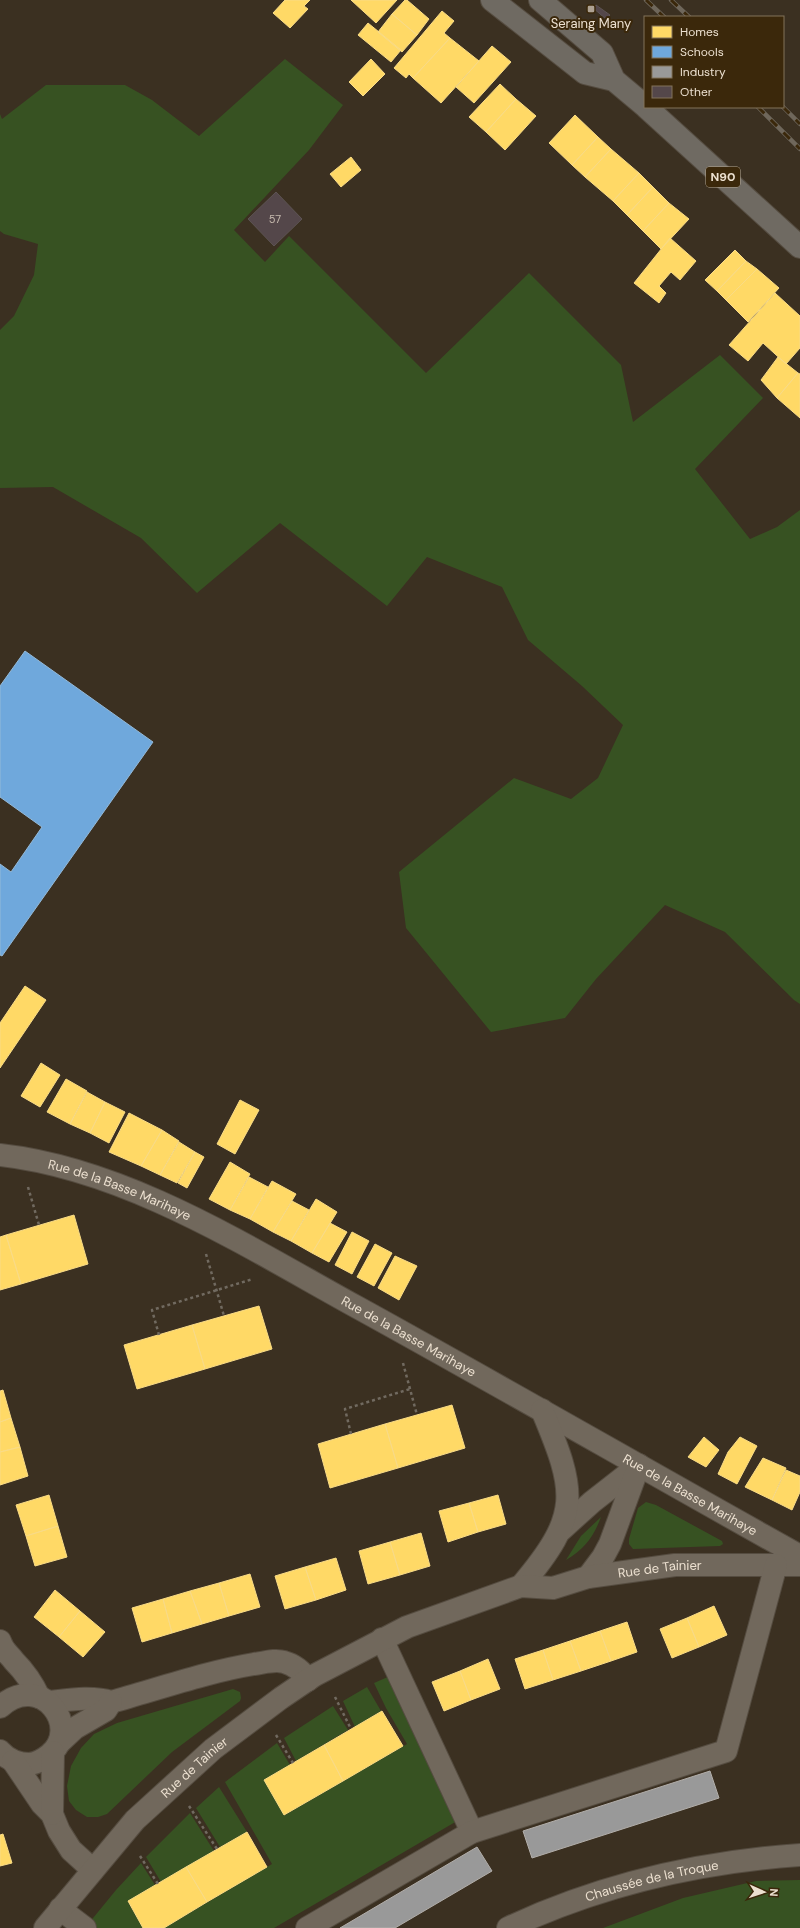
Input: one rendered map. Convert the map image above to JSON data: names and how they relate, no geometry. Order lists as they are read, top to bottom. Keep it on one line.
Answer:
{"streets":{"main road":["N90"],"street":["Rue de la Basse Marihaye","Rue de Tainier","Chaussée de la Troque"]},"places":{"transit":["Seraing Many"]},"house_numbers":["57"],"legend":["Homes","Schools","Industry","Other"],"north":"right"}
